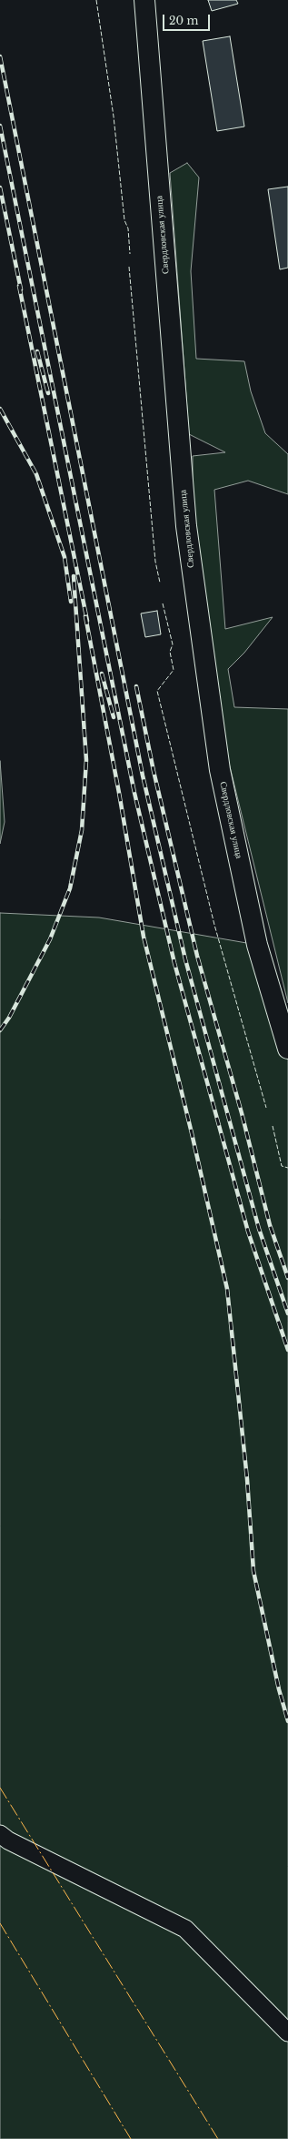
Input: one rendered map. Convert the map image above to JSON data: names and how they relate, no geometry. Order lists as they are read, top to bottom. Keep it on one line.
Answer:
{"streets":{"main road":["Свердловская улица"]},"scale_bar":"20 m"}
